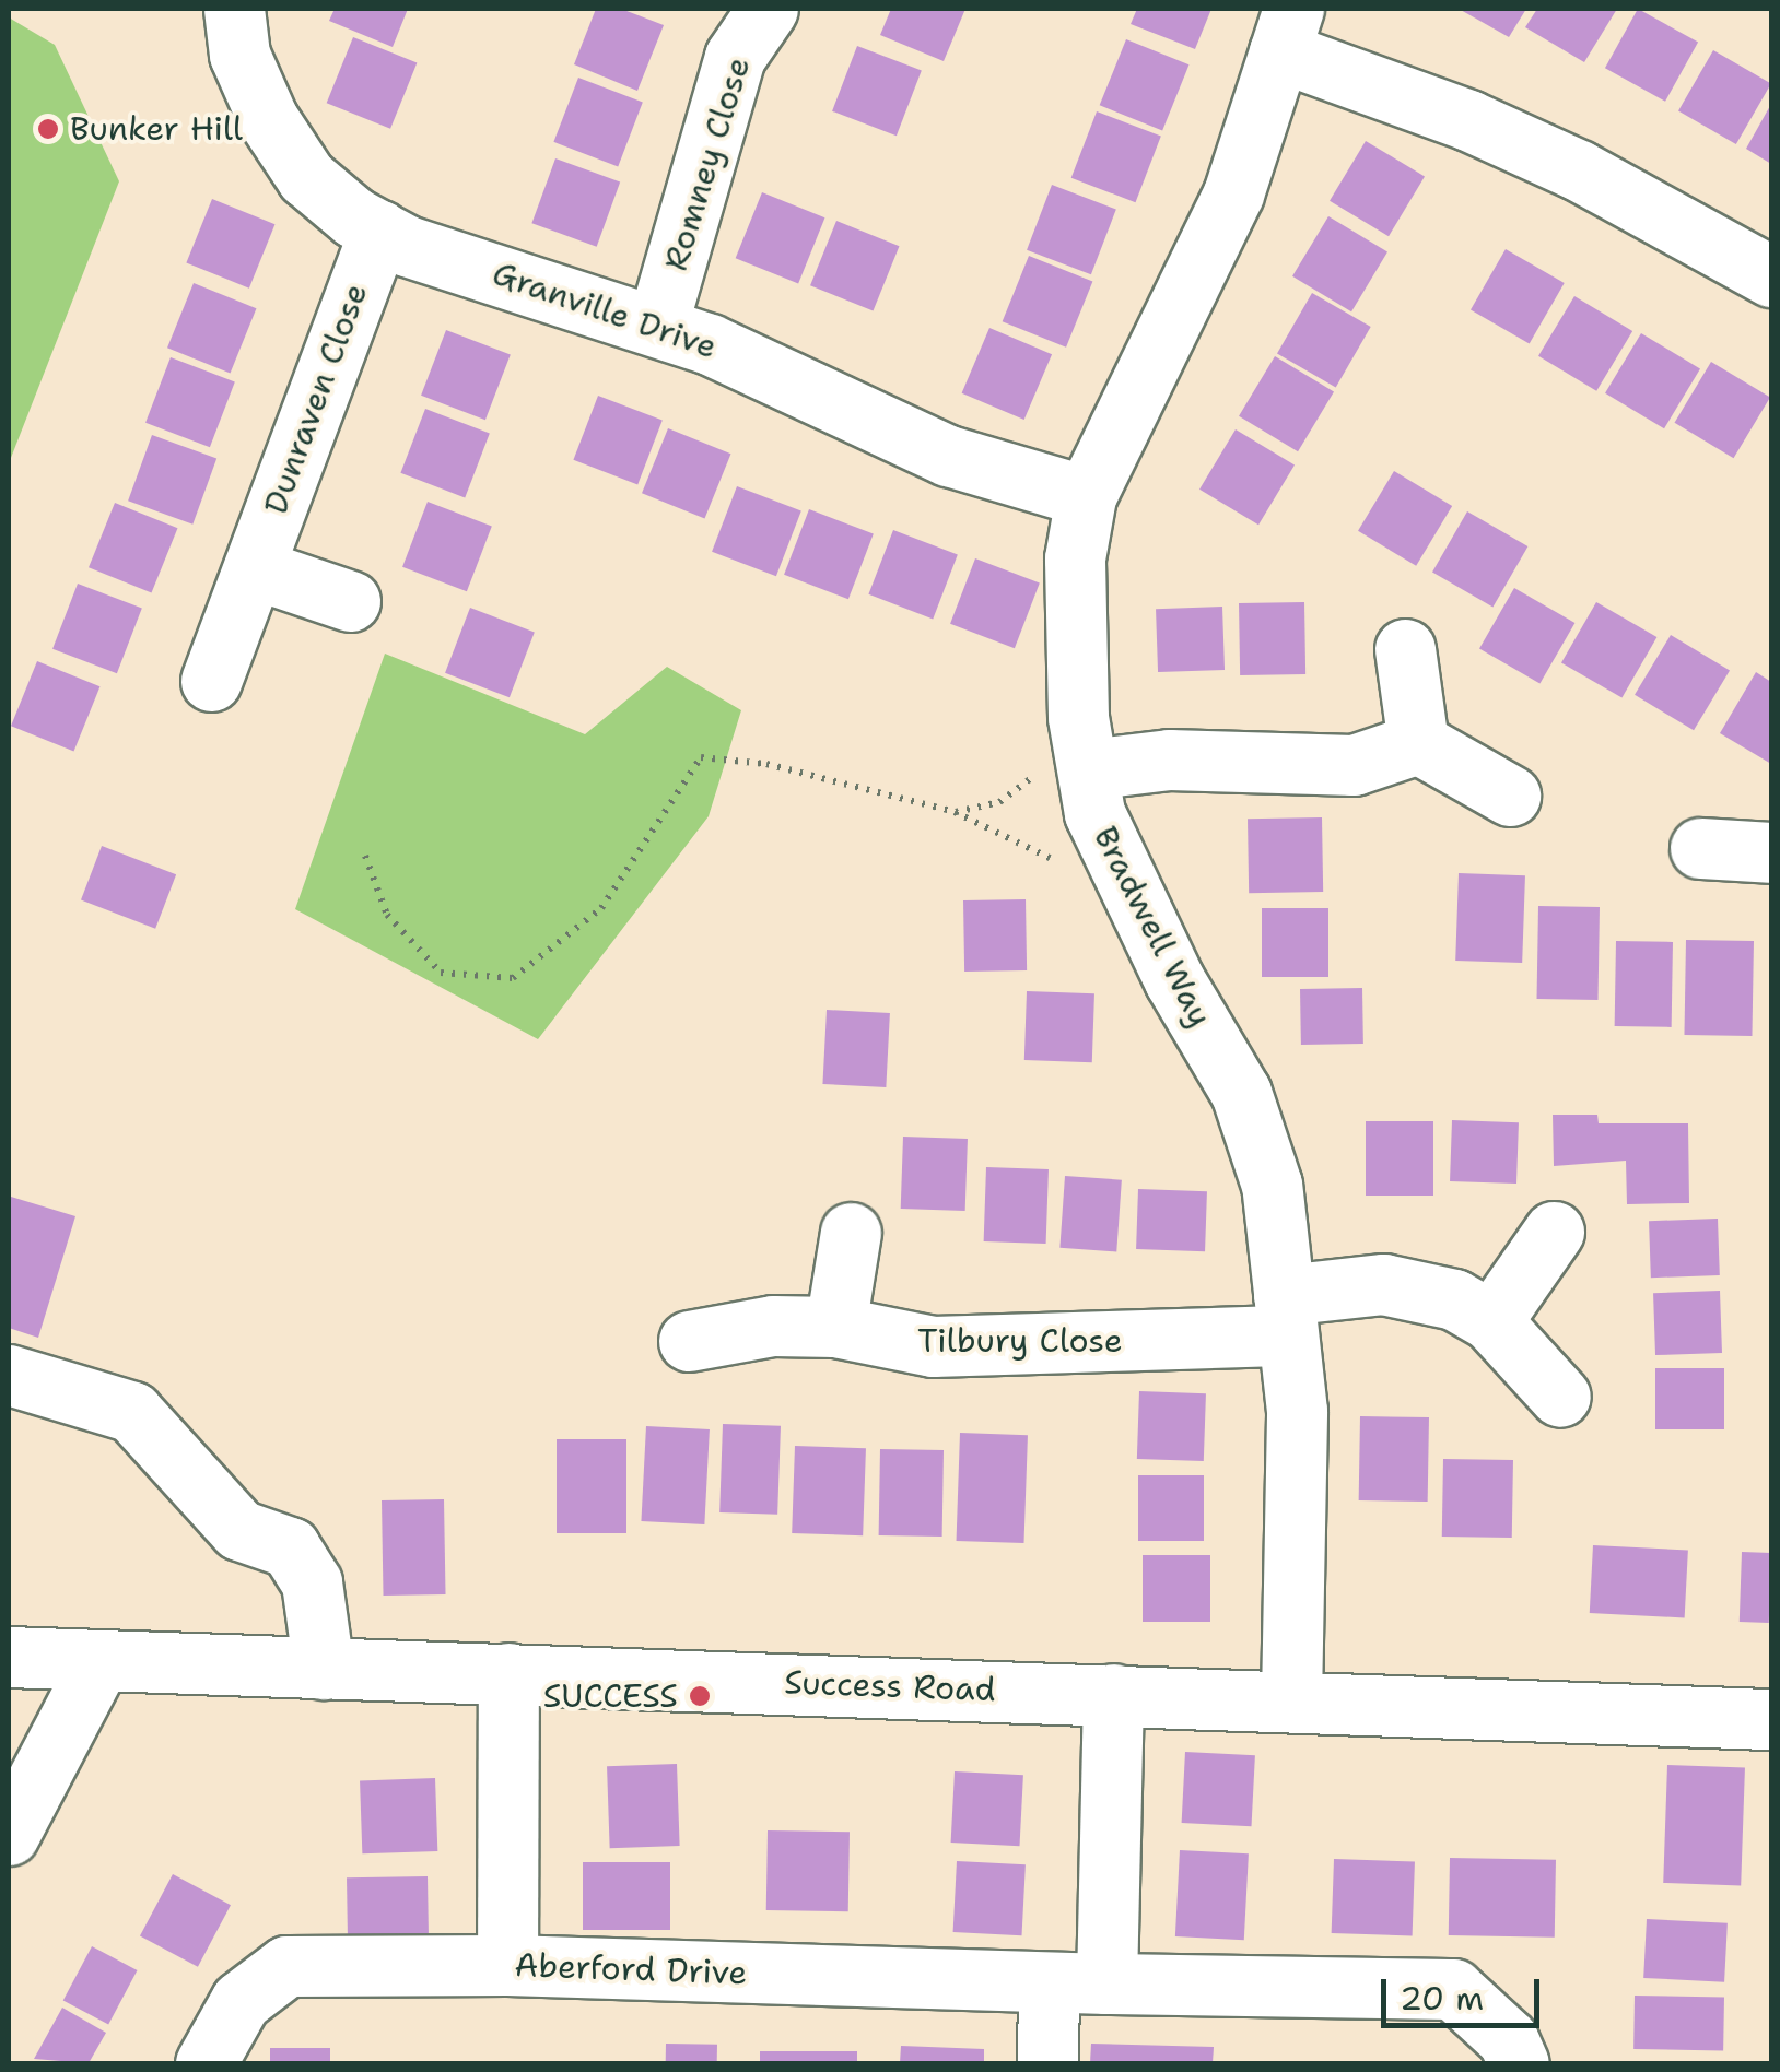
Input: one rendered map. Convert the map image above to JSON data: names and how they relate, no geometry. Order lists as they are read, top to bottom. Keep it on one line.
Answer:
{"streets":{"street":["Romney Close","Granville Drive","Dunraven Close","Bradwell Way","Tilbury Close","Success Road","Aberford Drive"]},"crossings":[["Romney Close","Granville Drive"],["Granville Drive","Dunraven Close"],["Granville Drive","Bradwell Way"],["Bradwell Way","Tilbury Close"],["Bradwell Way","Success Road"]],"places":["Bunker Hill","SUCCESS"],"scale_bar":"20 m"}
